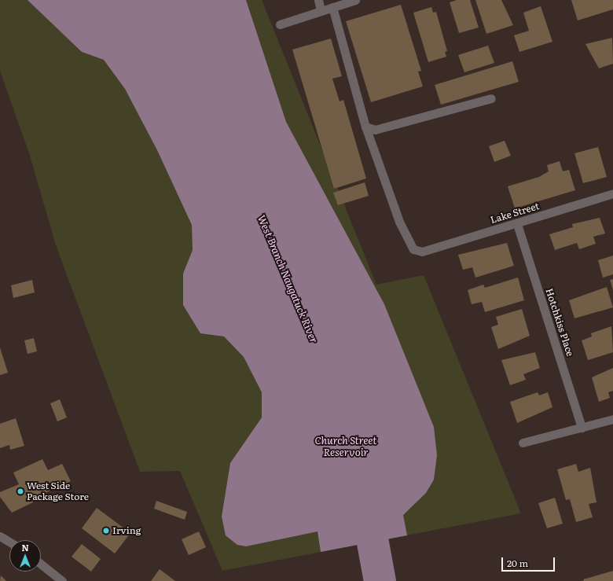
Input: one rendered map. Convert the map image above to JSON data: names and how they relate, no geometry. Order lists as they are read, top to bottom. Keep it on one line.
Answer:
{"streets":{"street":["Lake Street","Hotchkiss Place"]},"crossings":[["Lake Street","Hotchkiss Place"]],"water":["West Branch Naugatuck River","Church Street Reservoir"],"places":["West Side Package Store","Irving"],"scale_bar":"20 m","north":"top"}
